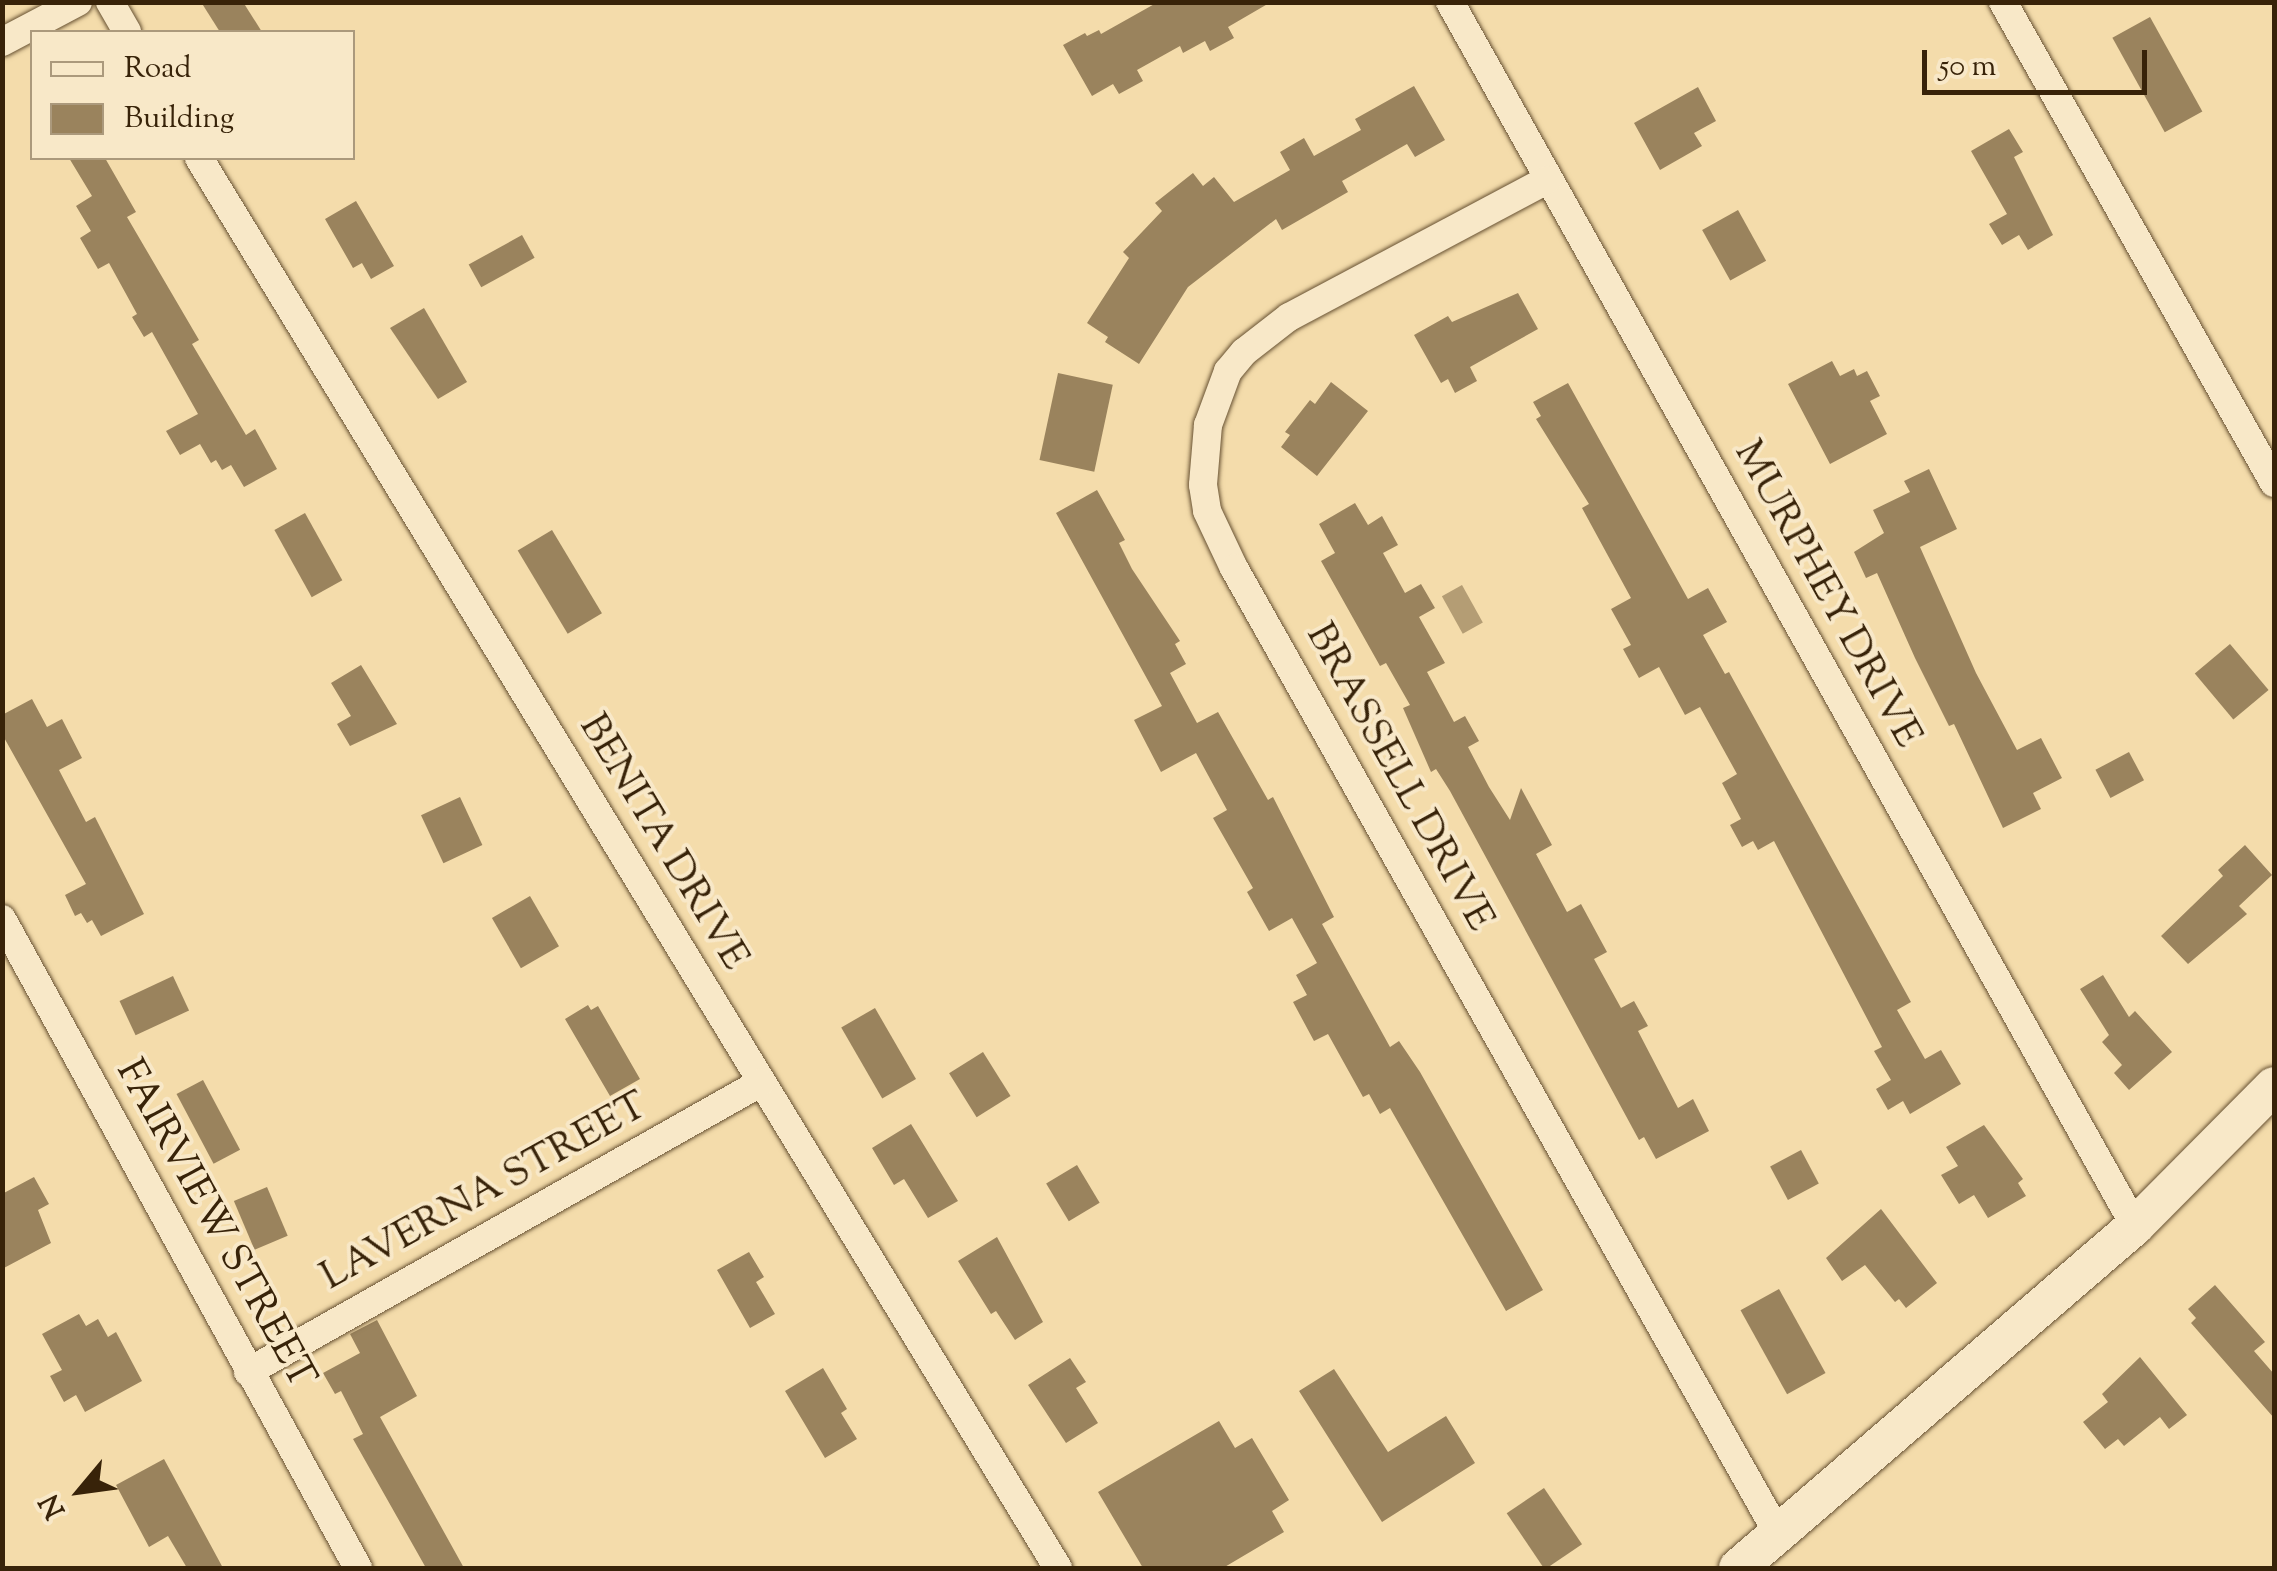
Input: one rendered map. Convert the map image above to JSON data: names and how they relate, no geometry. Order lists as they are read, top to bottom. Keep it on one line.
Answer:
{"streets":{"street":["MURPHEY DRIVE","BRASSELL DRIVE","BENITA DRIVE","LAVERNA STREET","FAIRVIEW STREET"]},"crossings":[["MURPHEY DRIVE","BRASSELL DRIVE"],["BENITA DRIVE","LAVERNA STREET"],["LAVERNA STREET","FAIRVIEW STREET"]],"legend":["Road","Building"],"scale_bar":"50 m","north":"bottom left"}
